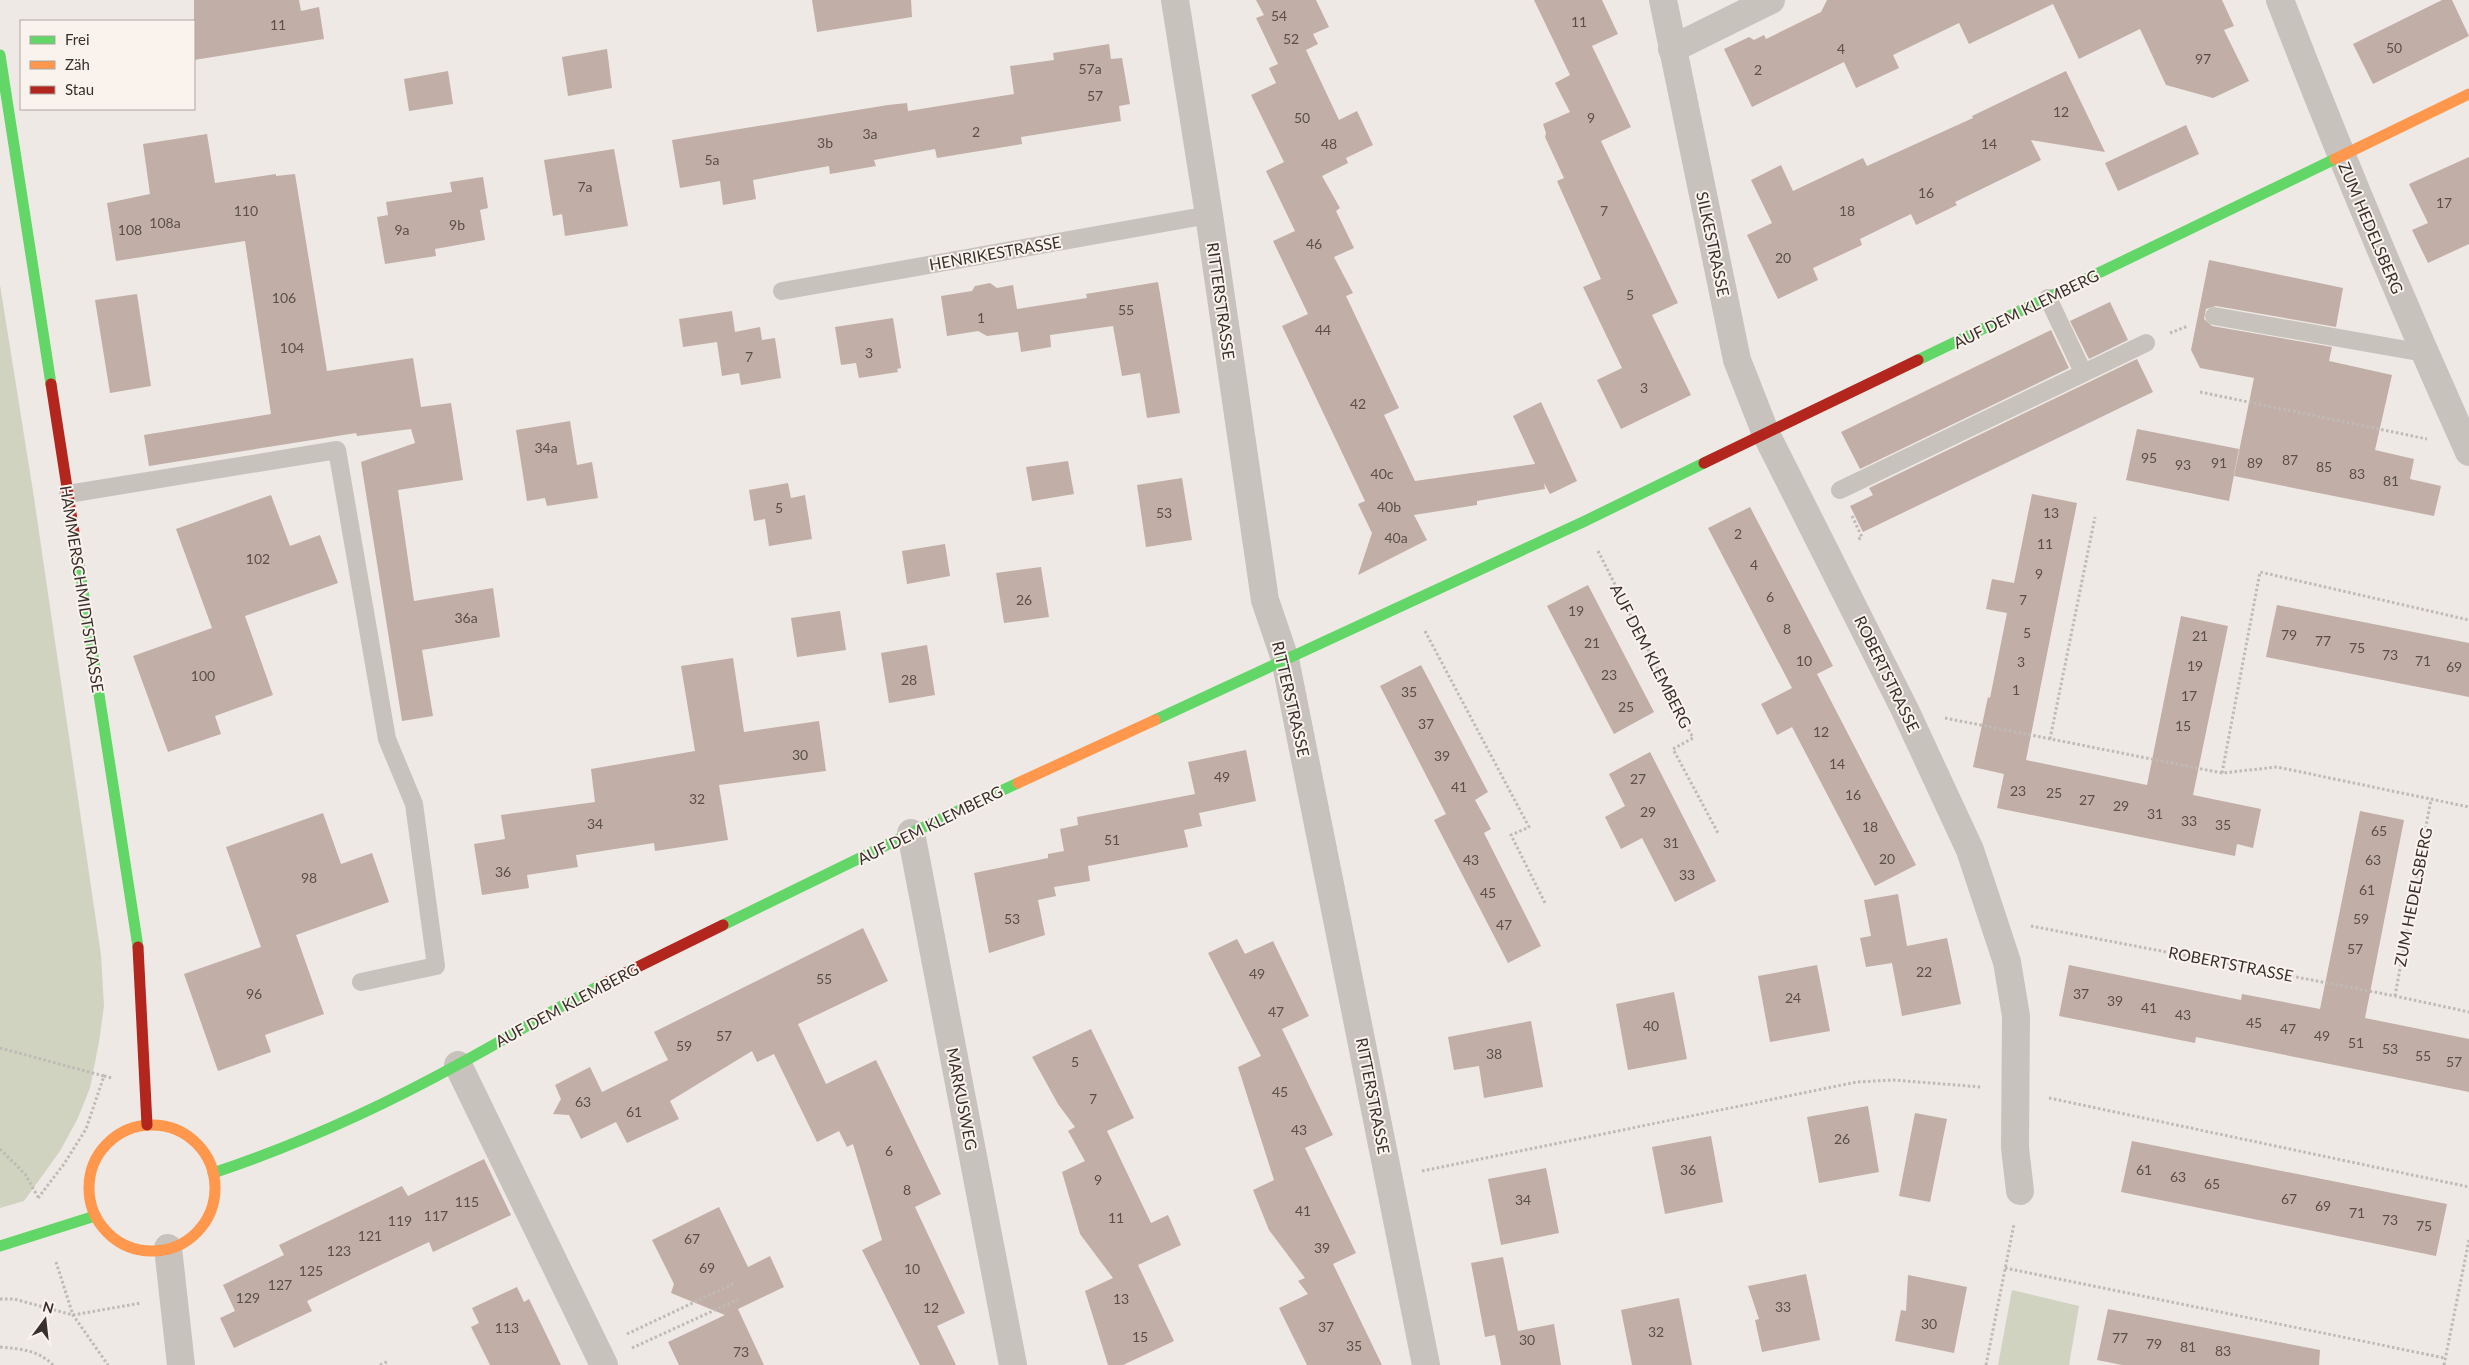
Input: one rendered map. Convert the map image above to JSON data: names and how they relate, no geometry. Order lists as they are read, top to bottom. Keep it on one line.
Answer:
{"streets":{"street":["ZUM HEDELSBERG","SILKESTRASSE","RITTERSTRASSE","AUF DEM KLEMBERG","HAMMERSCHMIDTSTRASSE","ROBERTSTRASSE","MARKUSWEG"],"lane":["HENRIKESTRASSE"]},"crossings":[["ZUM HEDELSBERG","AUF DEM KLEMBERG"],["ZUM HEDELSBERG","ROBERTSTRASSE"],["SILKESTRASSE","AUF DEM KLEMBERG"],["SILKESTRASSE","ROBERTSTRASSE"],["HENRIKESTRASSE","RITTERSTRASSE"],["RITTERSTRASSE","AUF DEM KLEMBERG"],["AUF DEM KLEMBERG","HAMMERSCHMIDTSTRASSE"],["AUF DEM KLEMBERG","ROBERTSTRASSE"],["AUF DEM KLEMBERG","MARKUSWEG"]],"house_numbers":["54","11","11","52","50","4","97","57a","2","57","12","50","9","2","3a","3b","48","14","5a","7a","16","17","110","7","18","108a","9b","108","9a","46","20","5","106","55","1","44","104","3","7","3","42","34a","95","87","91","89","93","85","40c","83","81","40b","5","53","13","2","40a","11","102","4","9","6","26","7","19","36a","8","5","79","21","77","21","75","73","10","71","3","19","69","23","100","28","1","35","17","25","37","15","12","30","39","14","49","27","41","23","25","16","32","27","29","29","31","33","34","35","18","65","51","31","20","43","63","36","33","98","61","45","53","59","47","57","22","49","55","96","37","24","39","41","47","43","45","40","47","57","49","51","59","53","38","55","5","57","45","7","63","61","43","26","6","36","61","63","9","65","8","67","34","115","69","41","71","117","11","73","119","75","121","67","39","123","69","10","125","127","129","13","33","12","30","37","113","32","15","77","30","79","35","81","83","73"],"legend":["Frei","Zäh","Stau"],"north":"top"}
